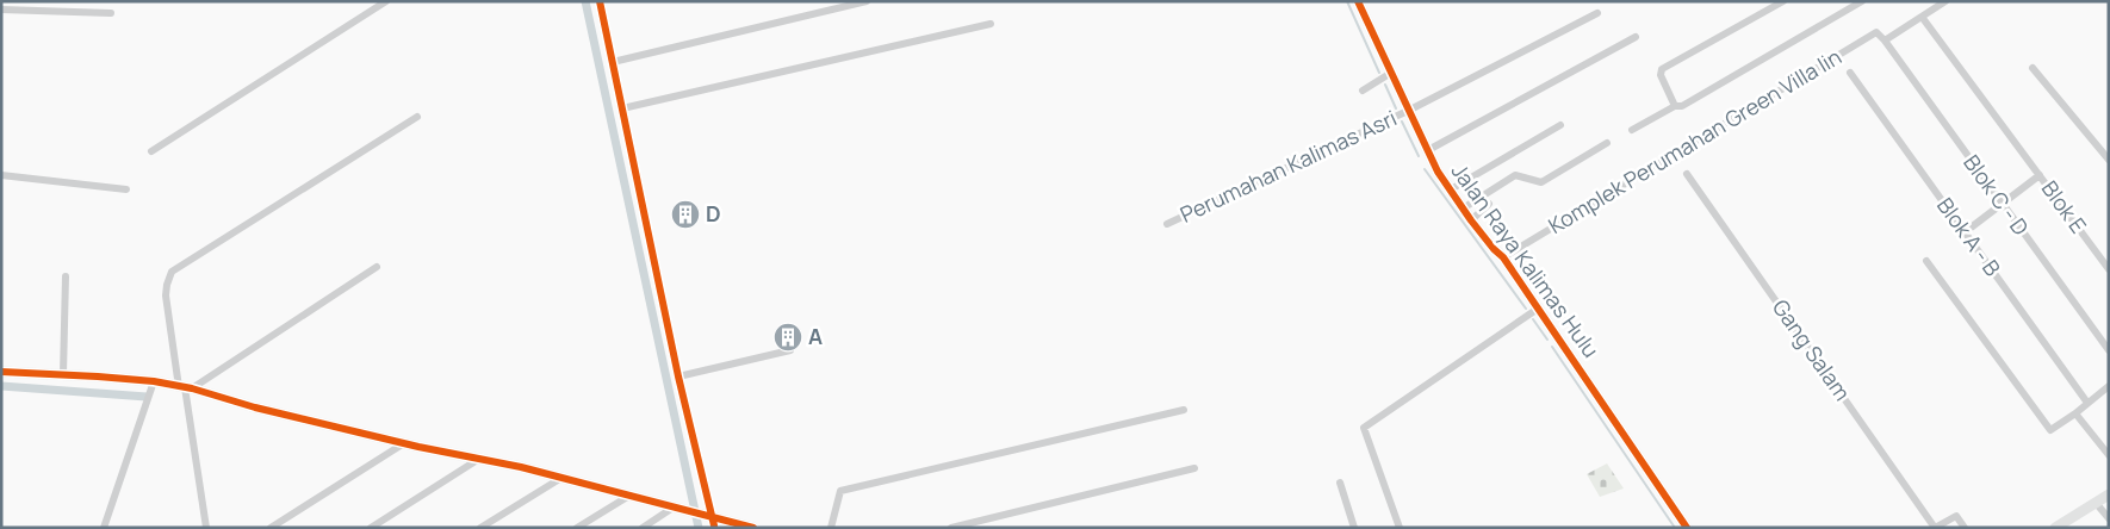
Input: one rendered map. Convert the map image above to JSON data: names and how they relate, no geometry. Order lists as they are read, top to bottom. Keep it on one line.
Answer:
{"streets":{"street":["Komplek Perumahan Green Villa Iin","Perumahan Kalimas Asri","Blok C - D","Blok E","Blok A - B","Jalan Raya Kalimas Hulu","Gang Salam"]},"crossings":[["Komplek Perumahan Green Villa Iin","Blok C - D"],["Komplek Perumahan Green Villa Iin","Jalan Raya Kalimas Hulu"],["Perumahan Kalimas Asri","Jalan Raya Kalimas Hulu"]],"places":{"building":["D","A"]}}
